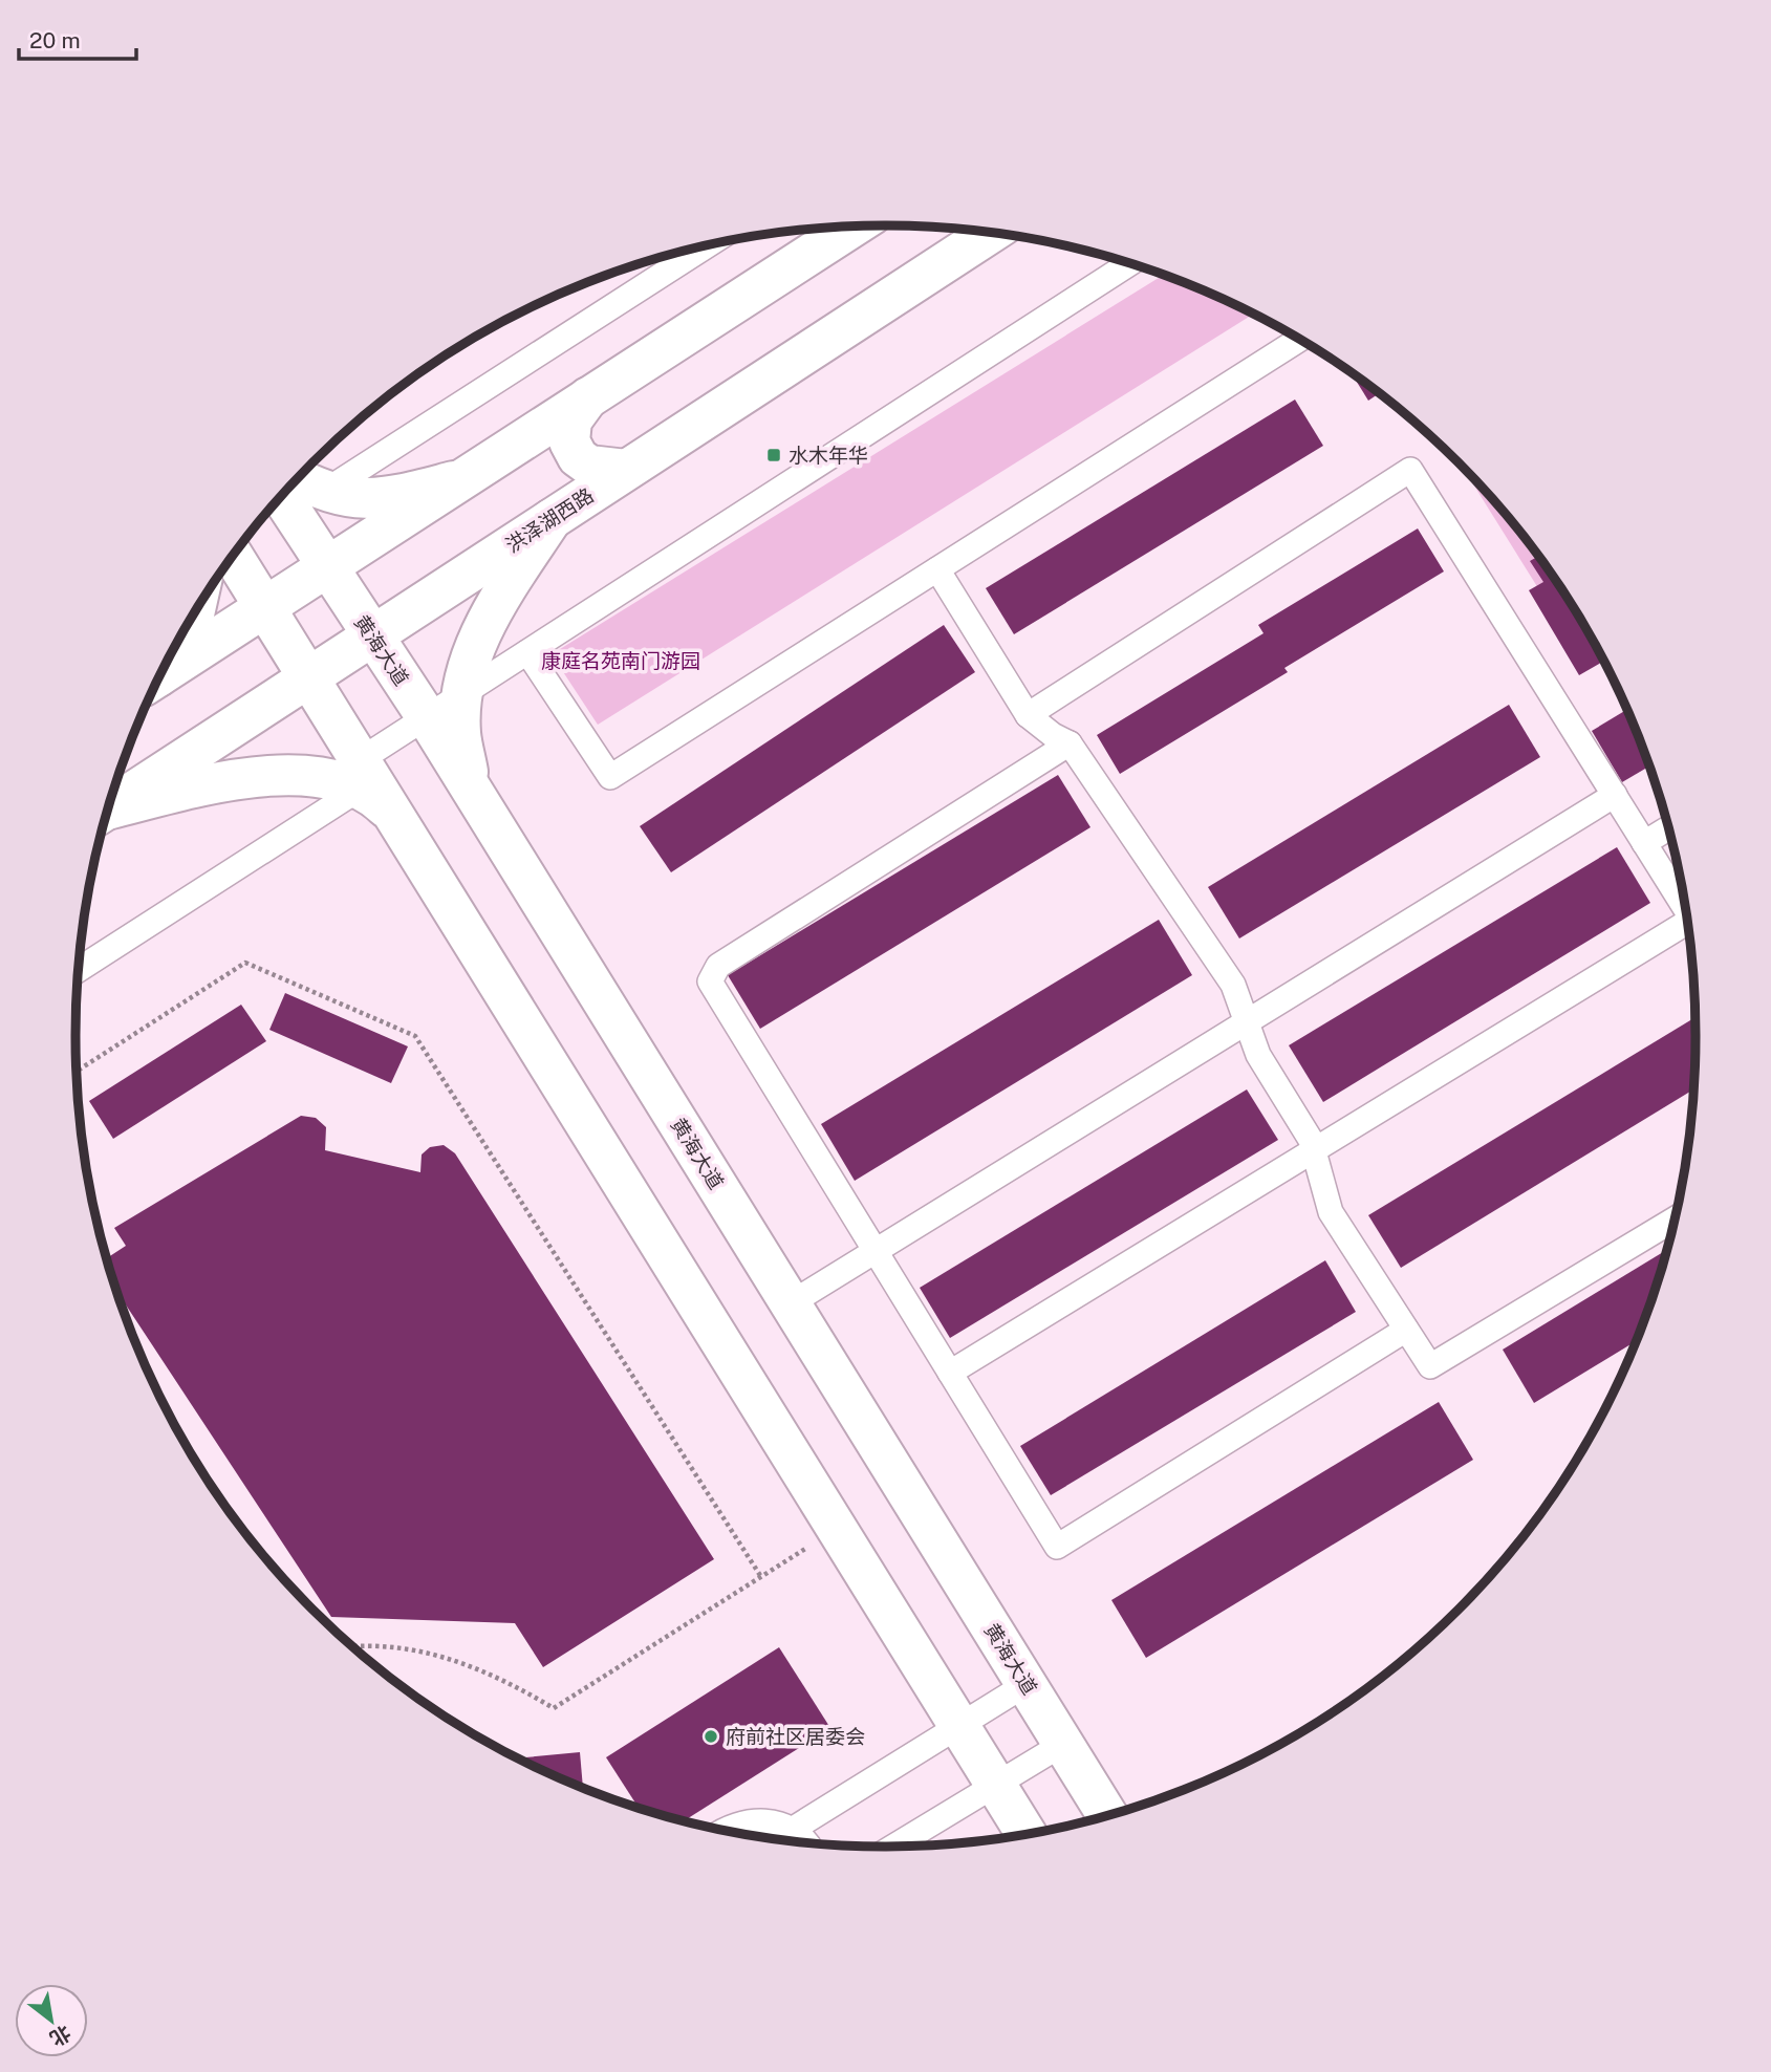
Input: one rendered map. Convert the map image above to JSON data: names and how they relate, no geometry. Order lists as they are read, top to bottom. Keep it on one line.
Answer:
{"streets":{"street":["洪泽湖西路","黄海大道"]},"crossings":[["洪泽湖西路","黄海大道"]],"parks":["康庭名苑南门游园"],"places":{"transit":["水木年华"],"other":["府前社区居委会"]},"scale_bar":"20 m","north":"bottom right"}
